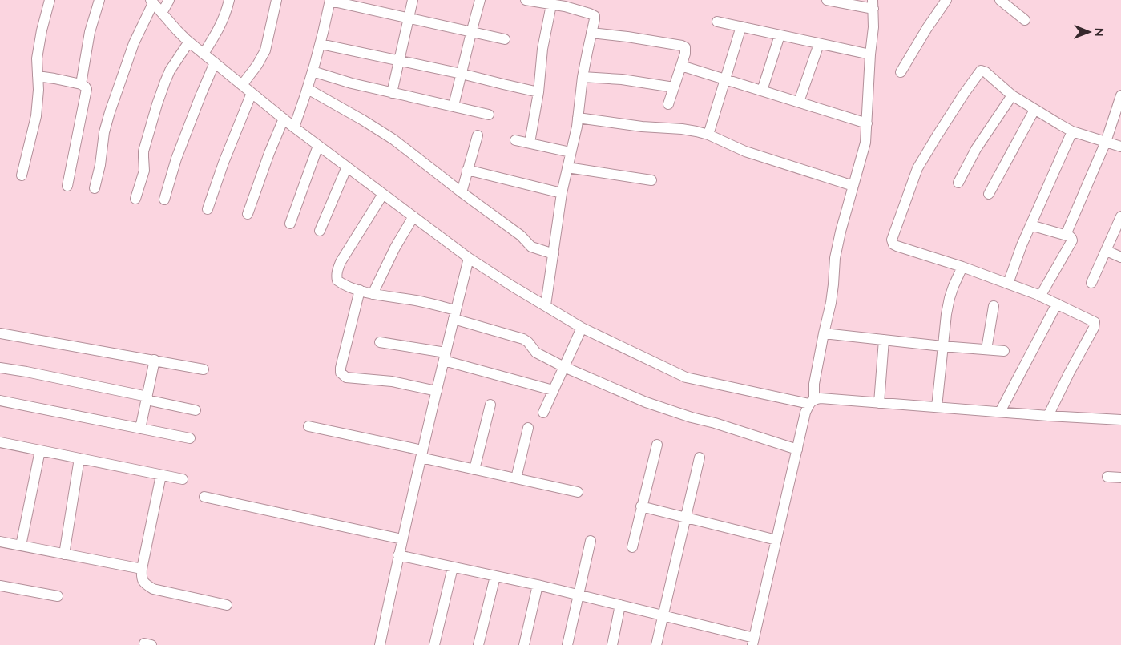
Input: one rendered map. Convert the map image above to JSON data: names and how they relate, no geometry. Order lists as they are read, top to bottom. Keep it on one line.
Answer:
{"north":"right"}
